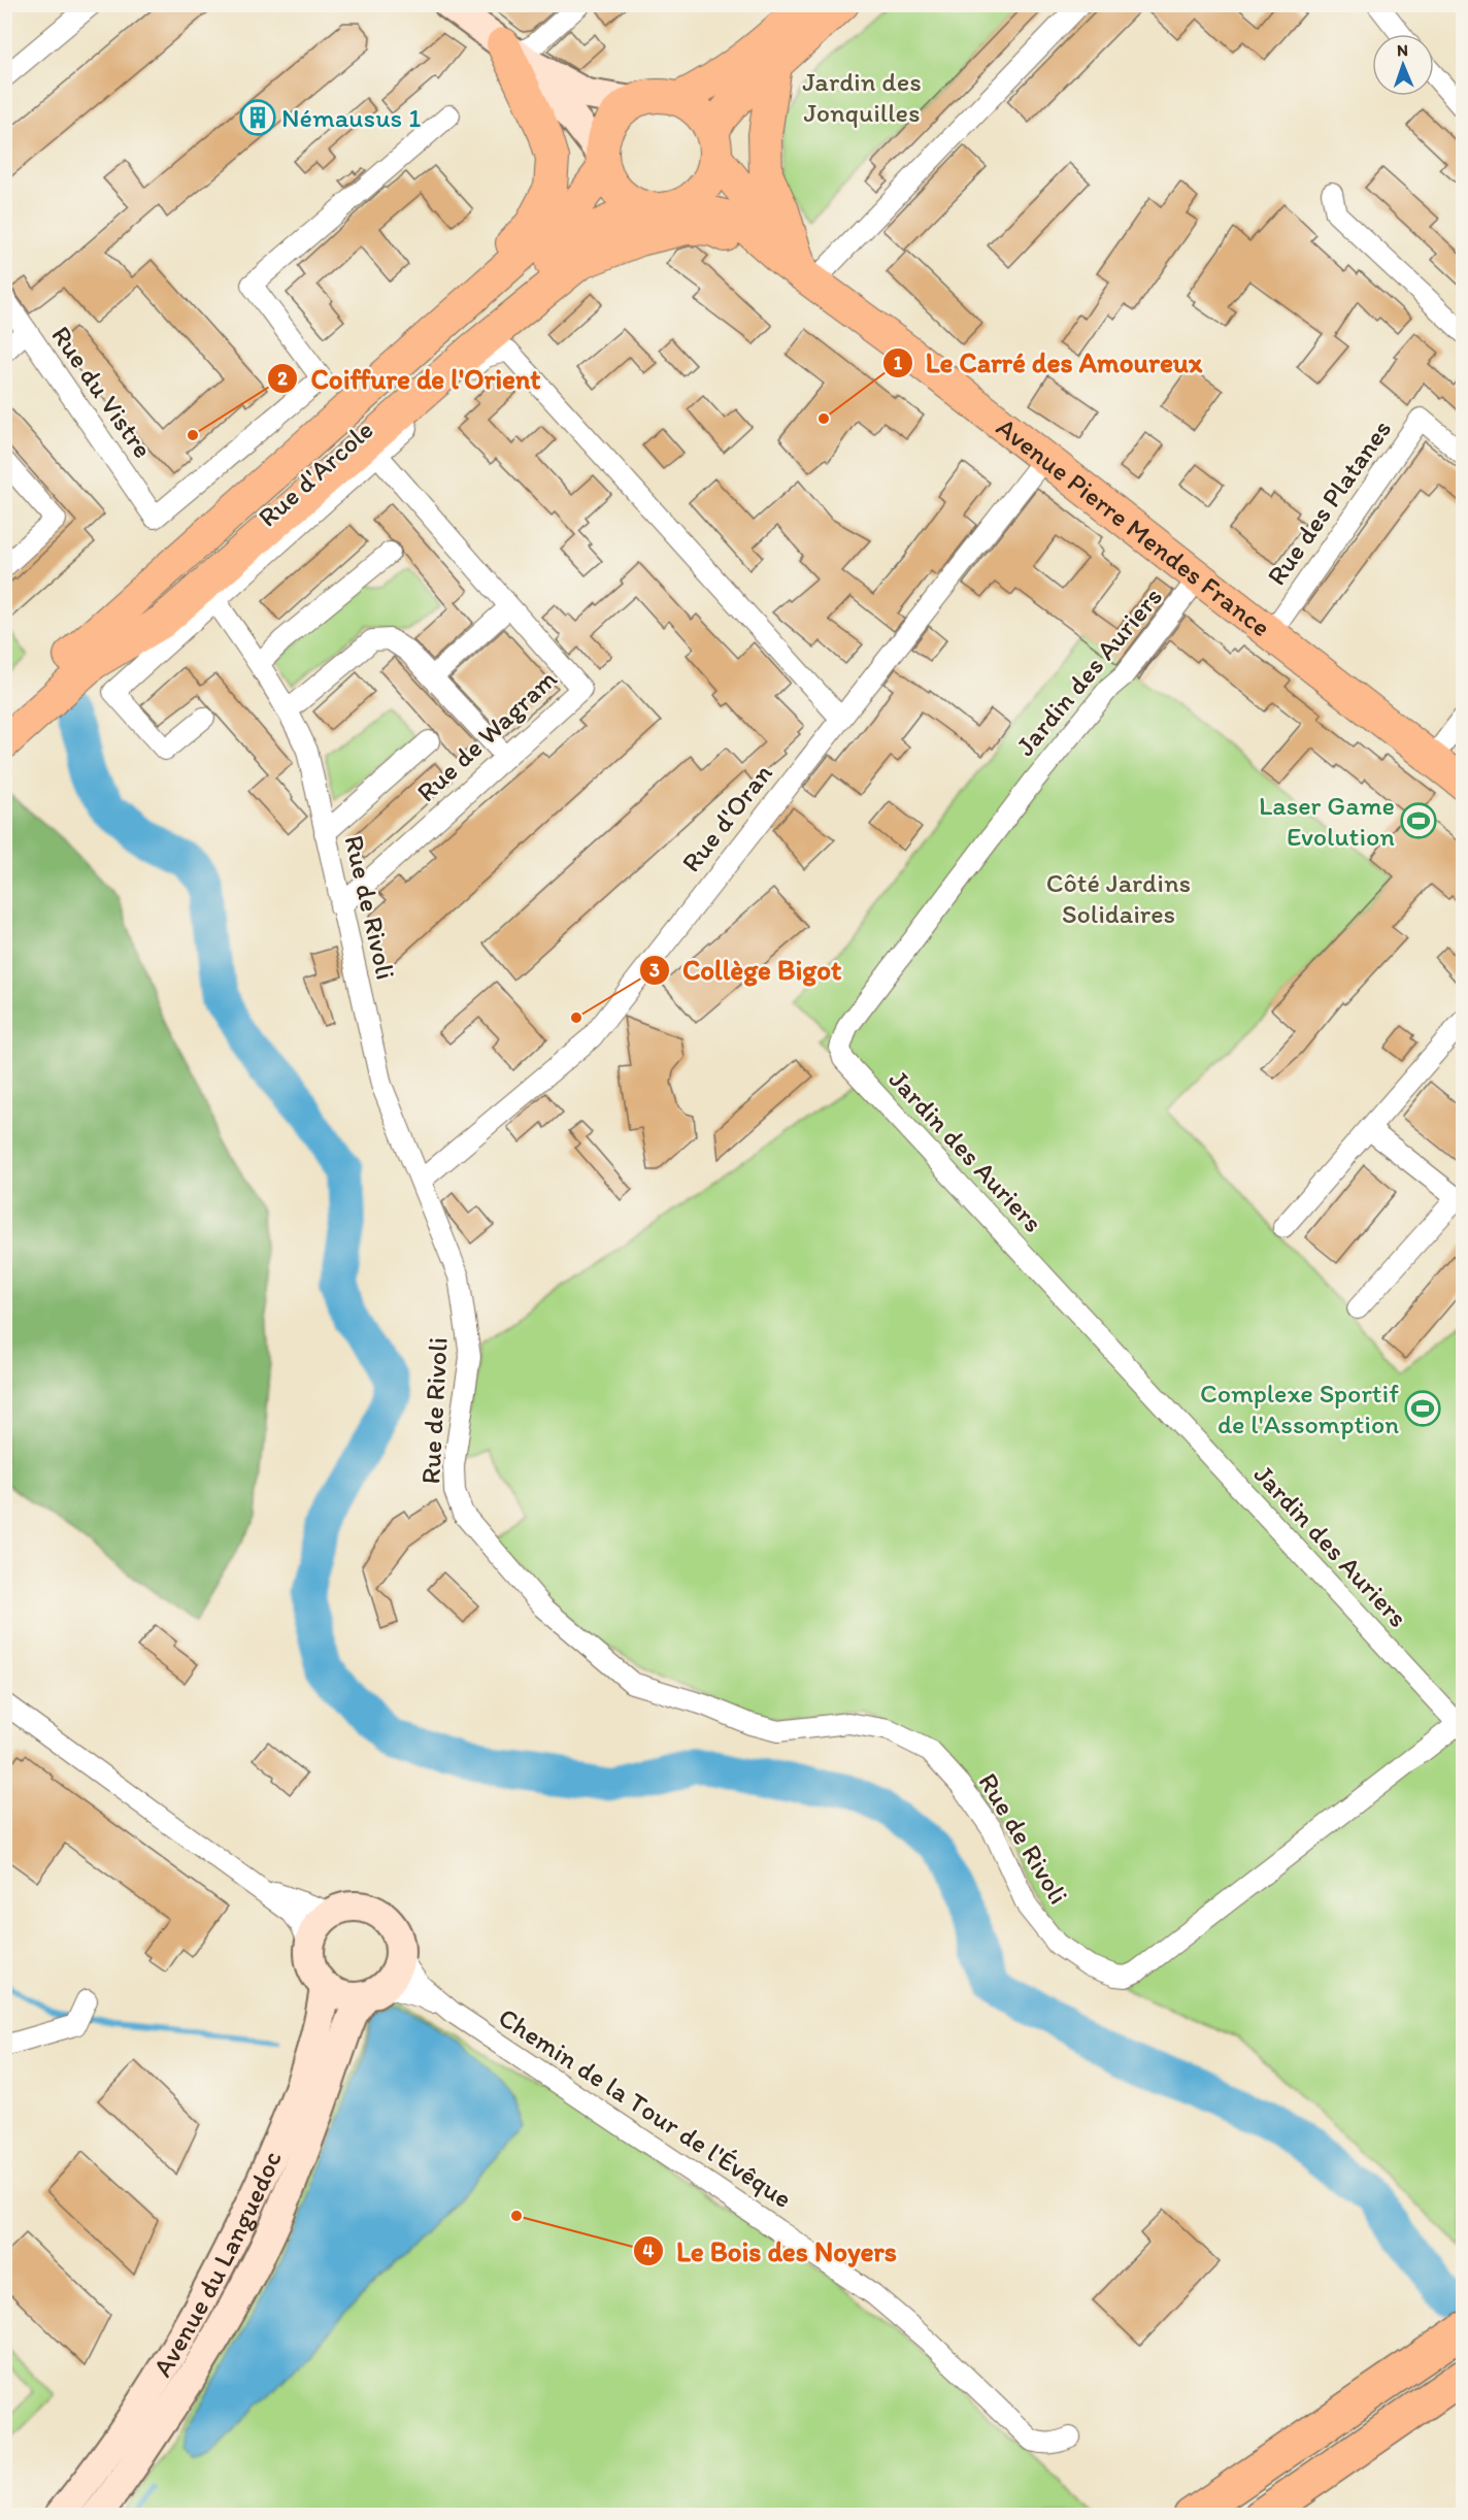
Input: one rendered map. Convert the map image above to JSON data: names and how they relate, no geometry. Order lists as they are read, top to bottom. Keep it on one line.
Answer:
{"streets":{"main road":["Avenue Pierre Mendes France"],"street":["Rue du Vistre","Rue d'Arcole","Rue des Platanes","Jardin des Auriers","Rue de Wagram","Rue d'Oran","Rue de Rivoli","Chemin de la Tour de l'Évêque","Avenue du Languedoc"]},"crossings":[["Rue d'Arcole","Rue de Wagram"],["Rue d'Arcole","Rue d'Oran"],["Rue d'Arcole","Rue de Rivoli"],["Rue des Platanes","Avenue Pierre Mendes France"],["Avenue Pierre Mendes France","Jardin des Auriers"],["Avenue Pierre Mendes France","Rue d'Oran"],["Jardin des Auriers","Rue de Rivoli"],["Rue de Wagram","Rue de Rivoli"],["Rue d'Oran","Rue de Rivoli"],["Chemin de la Tour de l'Évêque","Avenue du Languedoc"]],"parks":["Jardin des Jonquilles","Côté Jardins Solidaires"],"places":{"building":["Némausus 1"],"other":["Le Carré des Amoureux","Coiffure de l'Orient","Collège Bigot","Le Bois des Noyers"],"sports":["Laser Game Evolution","Complexe Sportif de l'Assomption"]},"north":"top"}
